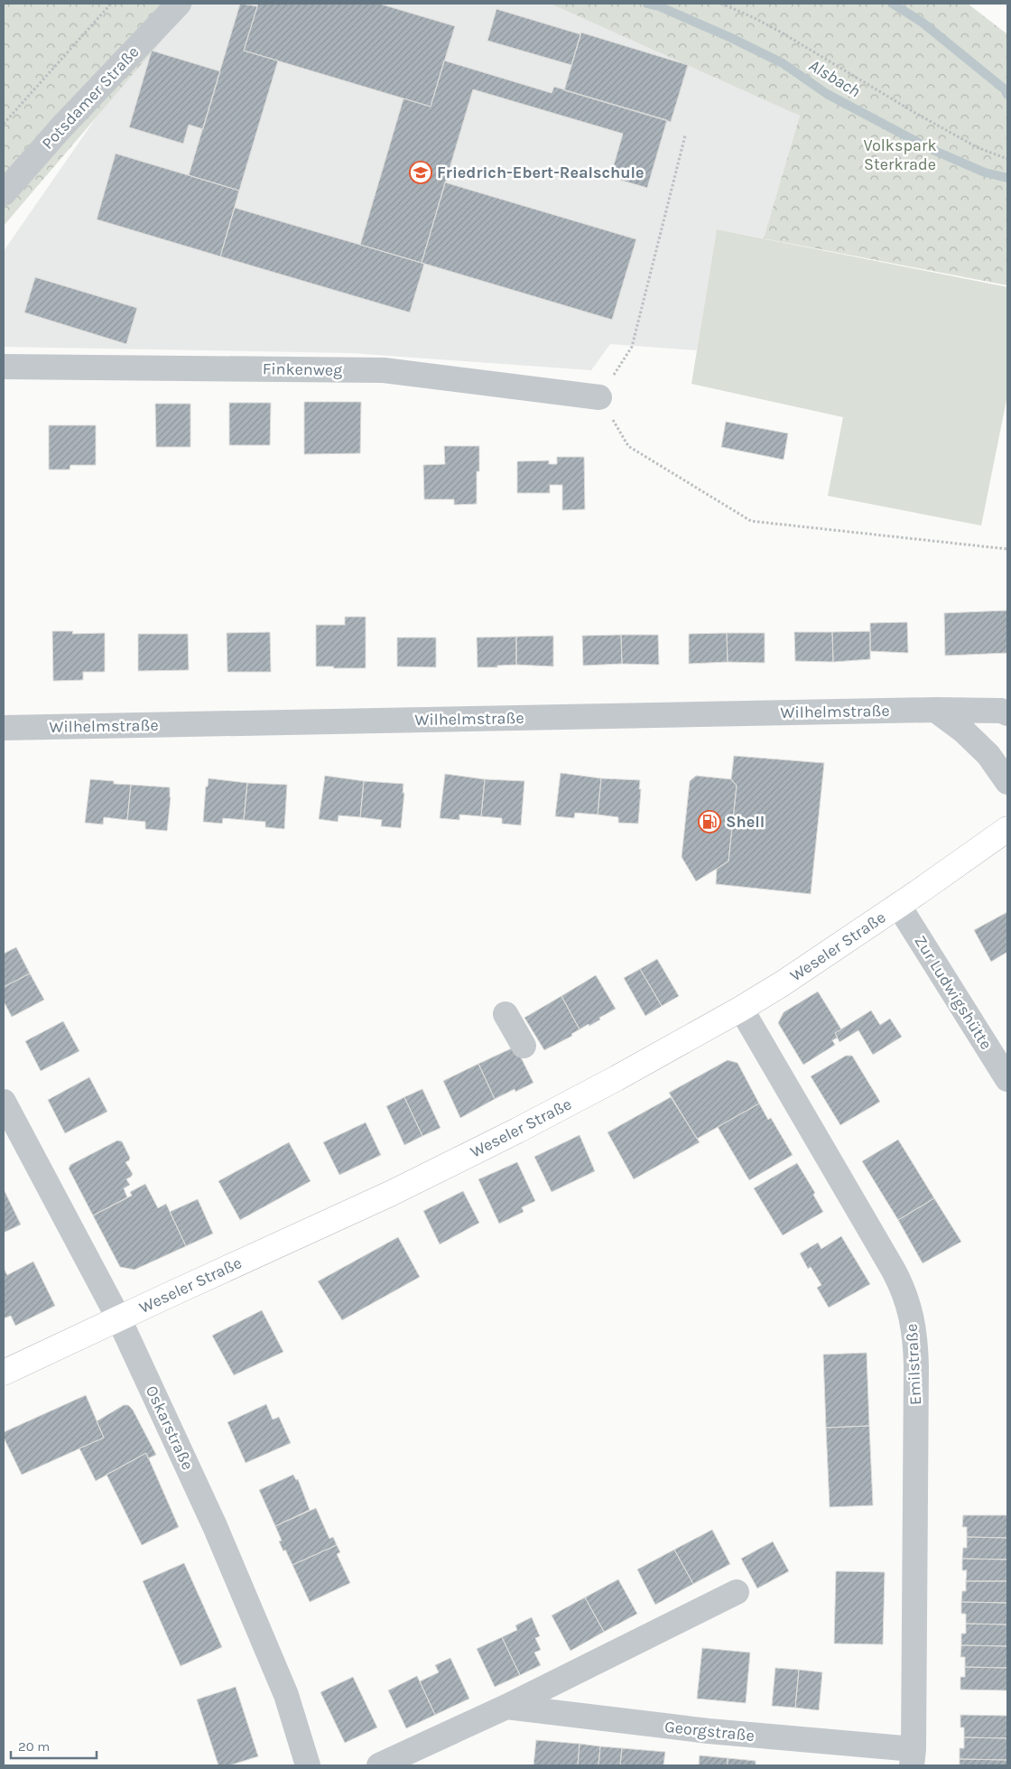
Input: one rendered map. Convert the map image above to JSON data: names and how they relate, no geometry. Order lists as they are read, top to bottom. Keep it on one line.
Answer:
{"streets":{"main road":["Weseler Straße"],"street":["Potsdamer Straße","Finkenweg","Wilhelmstraße","Zur Ludwigshütte","Emilstraße","Oskarstraße","Georgstraße"]},"crossings":[["Weseler Straße","Zur Ludwigshütte"],["Weseler Straße","Emilstraße"],["Weseler Straße","Oskarstraße"],["Emilstraße","Georgstraße"]],"water":["Alsbach"],"parks":["Volkspark Sterkrade"],"places":{"school or university":["Friedrich-Ebert-Realschule"],"fuel station":["Shell"]},"scale_bar":"20 m"}
